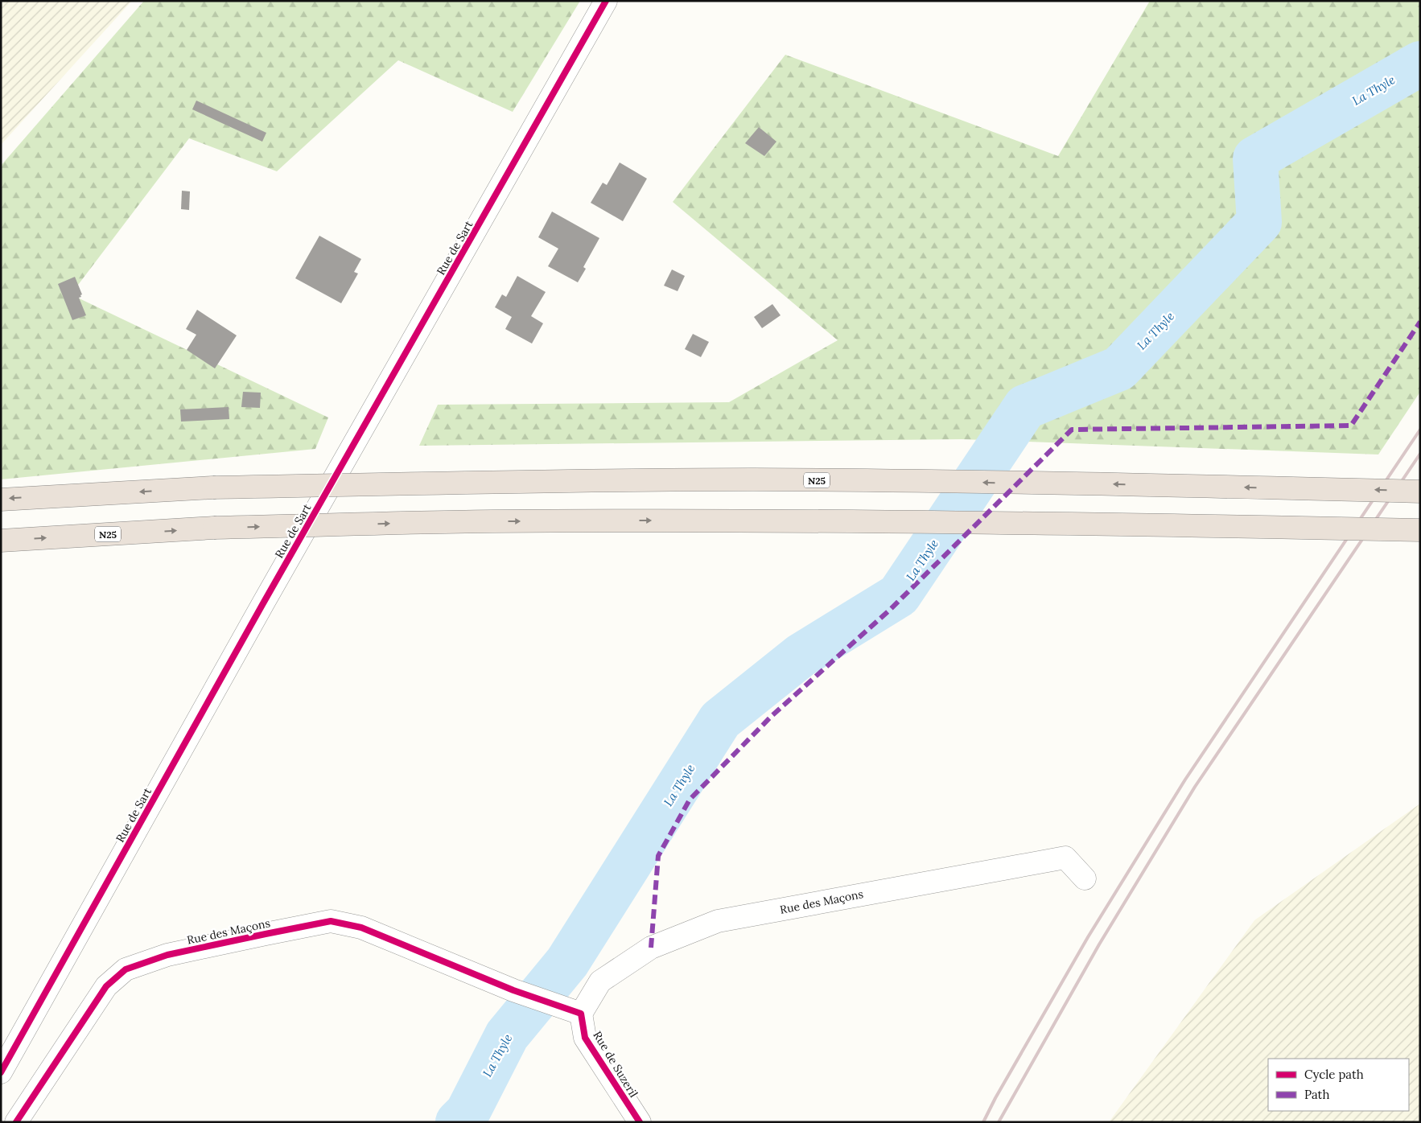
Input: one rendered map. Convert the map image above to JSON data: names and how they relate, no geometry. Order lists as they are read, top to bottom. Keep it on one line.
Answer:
{"streets":{"highway":["N25"],"street":["Rue de Sart","Rue des Maçons","Rue de Suzeril"]},"crossings":[["Rue des Maçons","Rue de Suzeril"]],"water":["La Thyle"],"legend":["Cycle path","Path"]}
